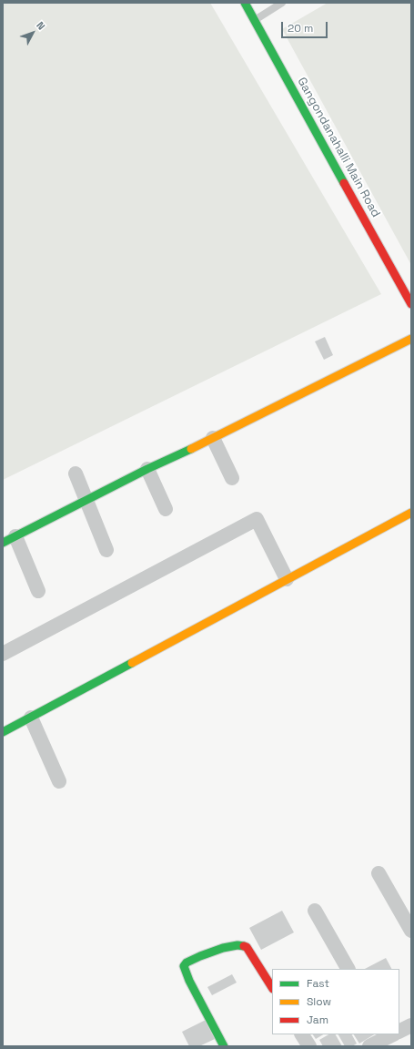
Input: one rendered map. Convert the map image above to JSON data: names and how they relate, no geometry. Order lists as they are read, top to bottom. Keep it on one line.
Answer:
{"streets":{"street":["Gangondanahalli Main Road"]},"legend":["Fast","Slow","Jam"],"scale_bar":"20 m","north":"top right"}
